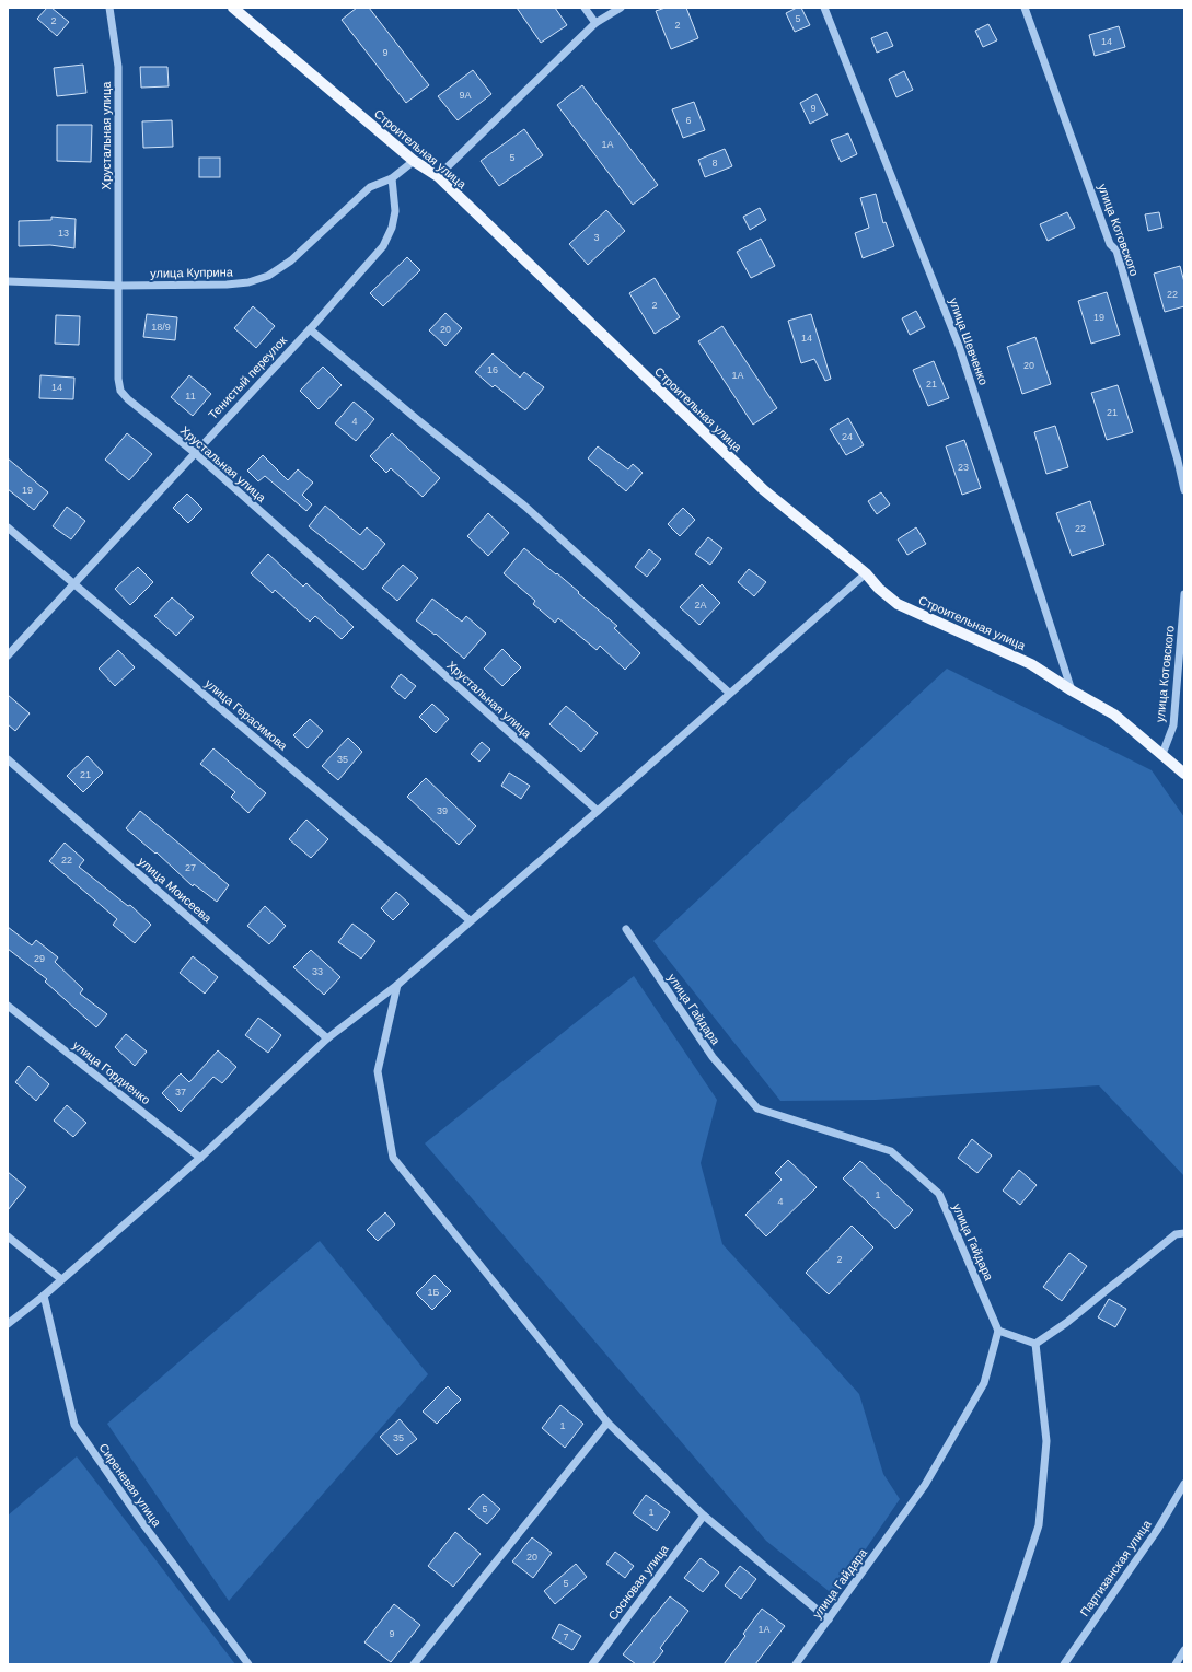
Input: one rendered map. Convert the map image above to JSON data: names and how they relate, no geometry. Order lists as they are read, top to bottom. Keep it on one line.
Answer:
{"streets":{"main road":["Строительная улица"],"street":["Хрустальная улица","улица Котовского","улица Куприна","улица Шевченко","Тенистый переулок","улица Герасимова","улица Моисеева","улица Гайдара","улица Гордиенко","Сиреневая улица","Партизанская улица","Сосновая улица"]},"crossings":[["Хрустальная улица","улица Куприна"],["Хрустальная улица","Тенистый переулок"],["Строительная улица","улица Котовского"],["Строительная улица","улица Шевченко"],["улица Куприна","Тенистый переулок"],["Тенистый переулок","улица Герасимова"]],"house_numbers":["5","2","2","14","9","9А","9","6","1А","5","8","13","3","22","2","19","18/9","20","14","20","16","1А","21","14","11","21","4","24","23","19","22","2А","35","21","39","22","27","29","33","37","1","4","2","1Б","1","35","5","1","20","5","1А","9","7"]}
